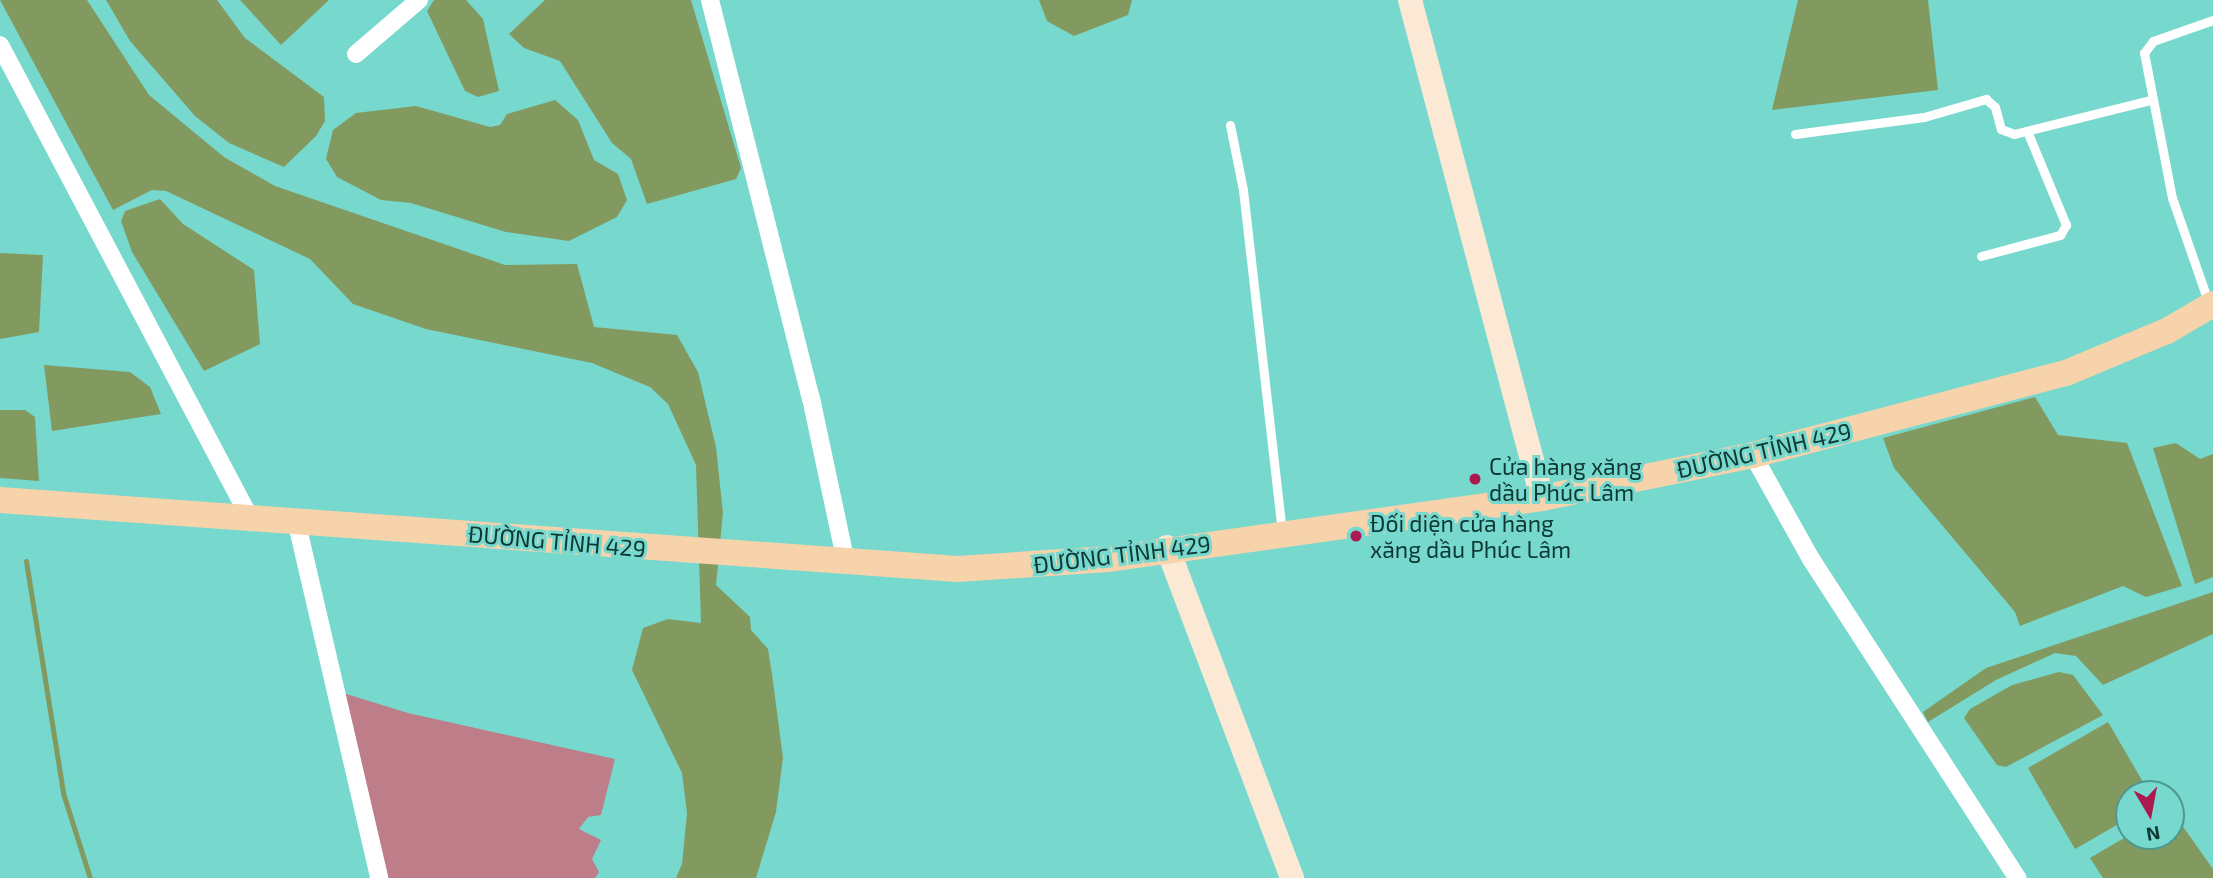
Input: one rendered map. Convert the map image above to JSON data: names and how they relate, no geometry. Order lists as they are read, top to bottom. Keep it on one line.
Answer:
{"streets":{"main road":["ĐƯỜNG TỈNH 429"]},"places":["Cửa hàng xăng dầu Phúc Lâm","Đối diện cửa hàng xăng dầu Phúc Lâm"],"north":"bottom"}
